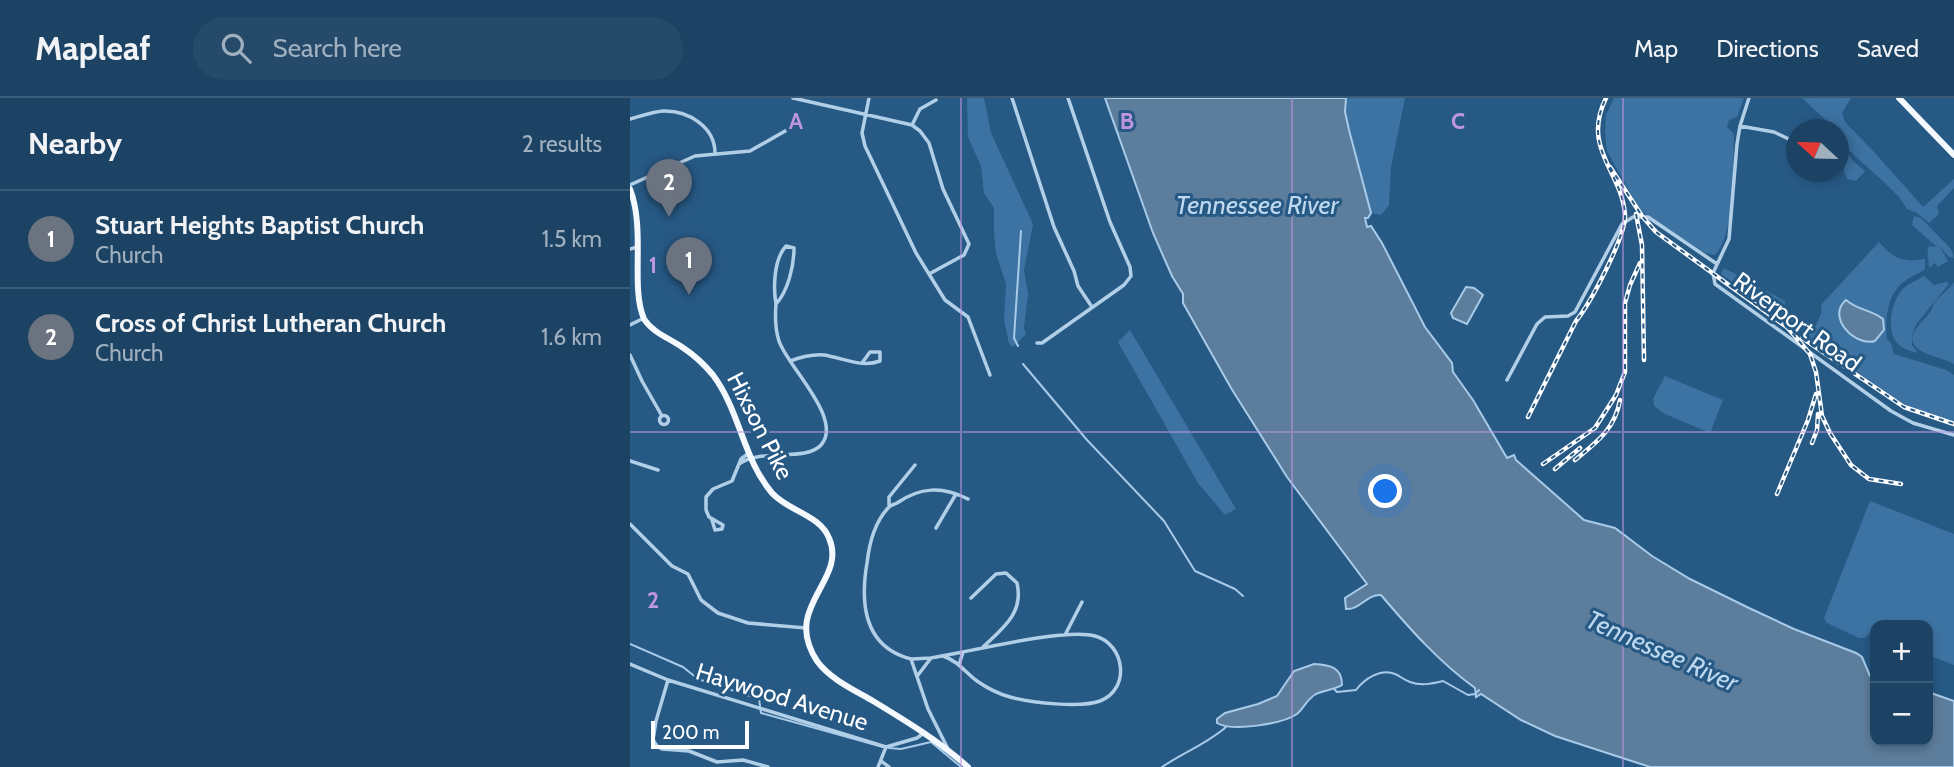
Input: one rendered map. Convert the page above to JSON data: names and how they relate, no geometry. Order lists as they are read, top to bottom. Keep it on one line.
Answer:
{"streets":{"main road":["Hixson Pike"],"street":["Riverport Road","Haywood Avenue"]},"water":["Tennessee River"],"scale_bar":"200 m","north":"left","page":{"header":"Mapleaf","search":"Search here","nav":["Map","Directions","Saved"],"heading":["Nearby","2 results"],"pins":["2","1"],"list":[{"mark":"1","name":"Stuart Heights Baptist Church","note":"Church","value":"1.5 km"},{"mark":"2","name":"Cross of Christ Lutheran Church","note":"Church","value":"1.6 km"}],"map_buttons":["+","−"],"scale":"200 m"},"grid":{"columns":["A","B","C"],"rows":["1","2"]}}
